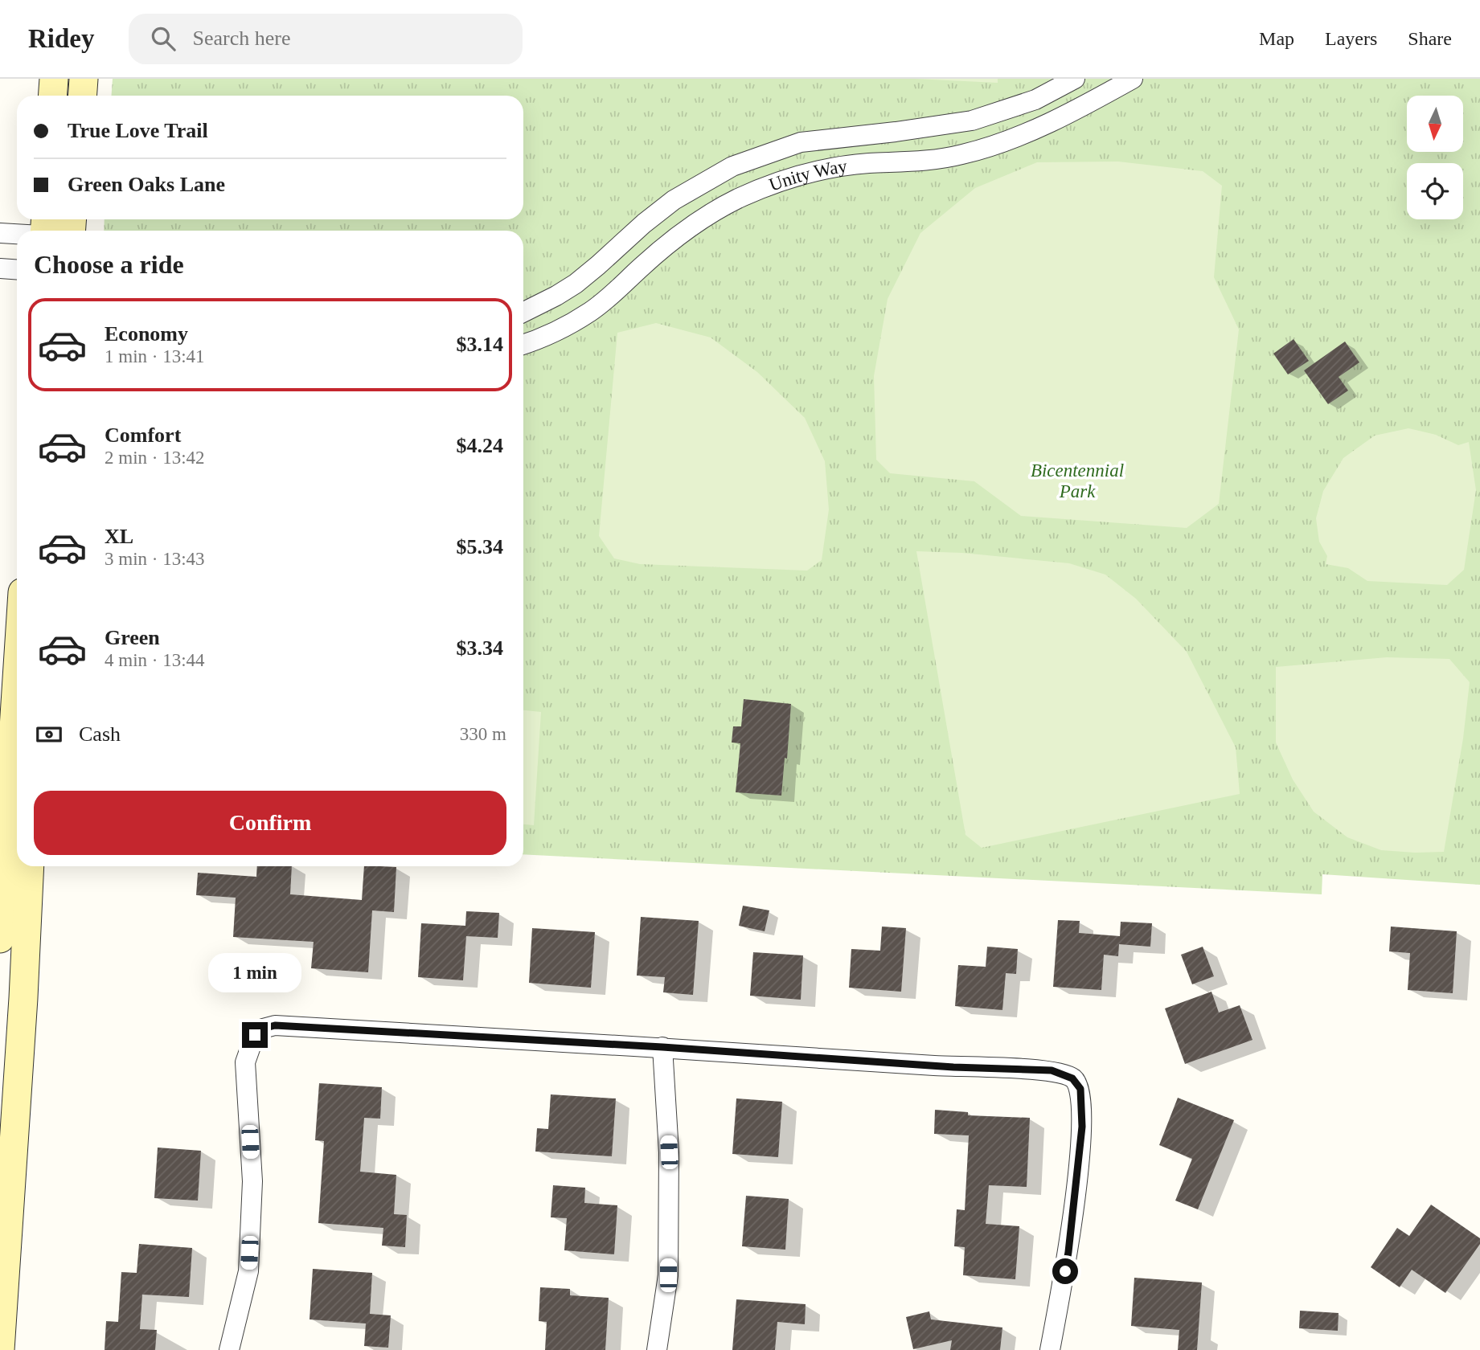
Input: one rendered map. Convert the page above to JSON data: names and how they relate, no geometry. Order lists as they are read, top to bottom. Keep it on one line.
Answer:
{"streets":{"street":["Unity Way"]},"parks":["Bicentennial Park"],"north":"bottom","page":{"header":"Ridey","search":"Search here","nav":["Map","Layers","Share"],"banner":["True Love Trail","Green Oaks Lane"],"heading":"Choose a ride","list":[{"name":"Economy","note":"1 min · 13:41","value":"$3.14"},{"name":"Comfort","note":"2 min · 13:42","value":"$4.24"},{"name":"XL","note":"3 min · 13:43","value":"$5.34"},{"name":"Green","note":"4 min · 13:44","value":"$3.34"}],"pay":["Cash","330 m"],"buttons":"Confirm","bubble":"1 min"}}
